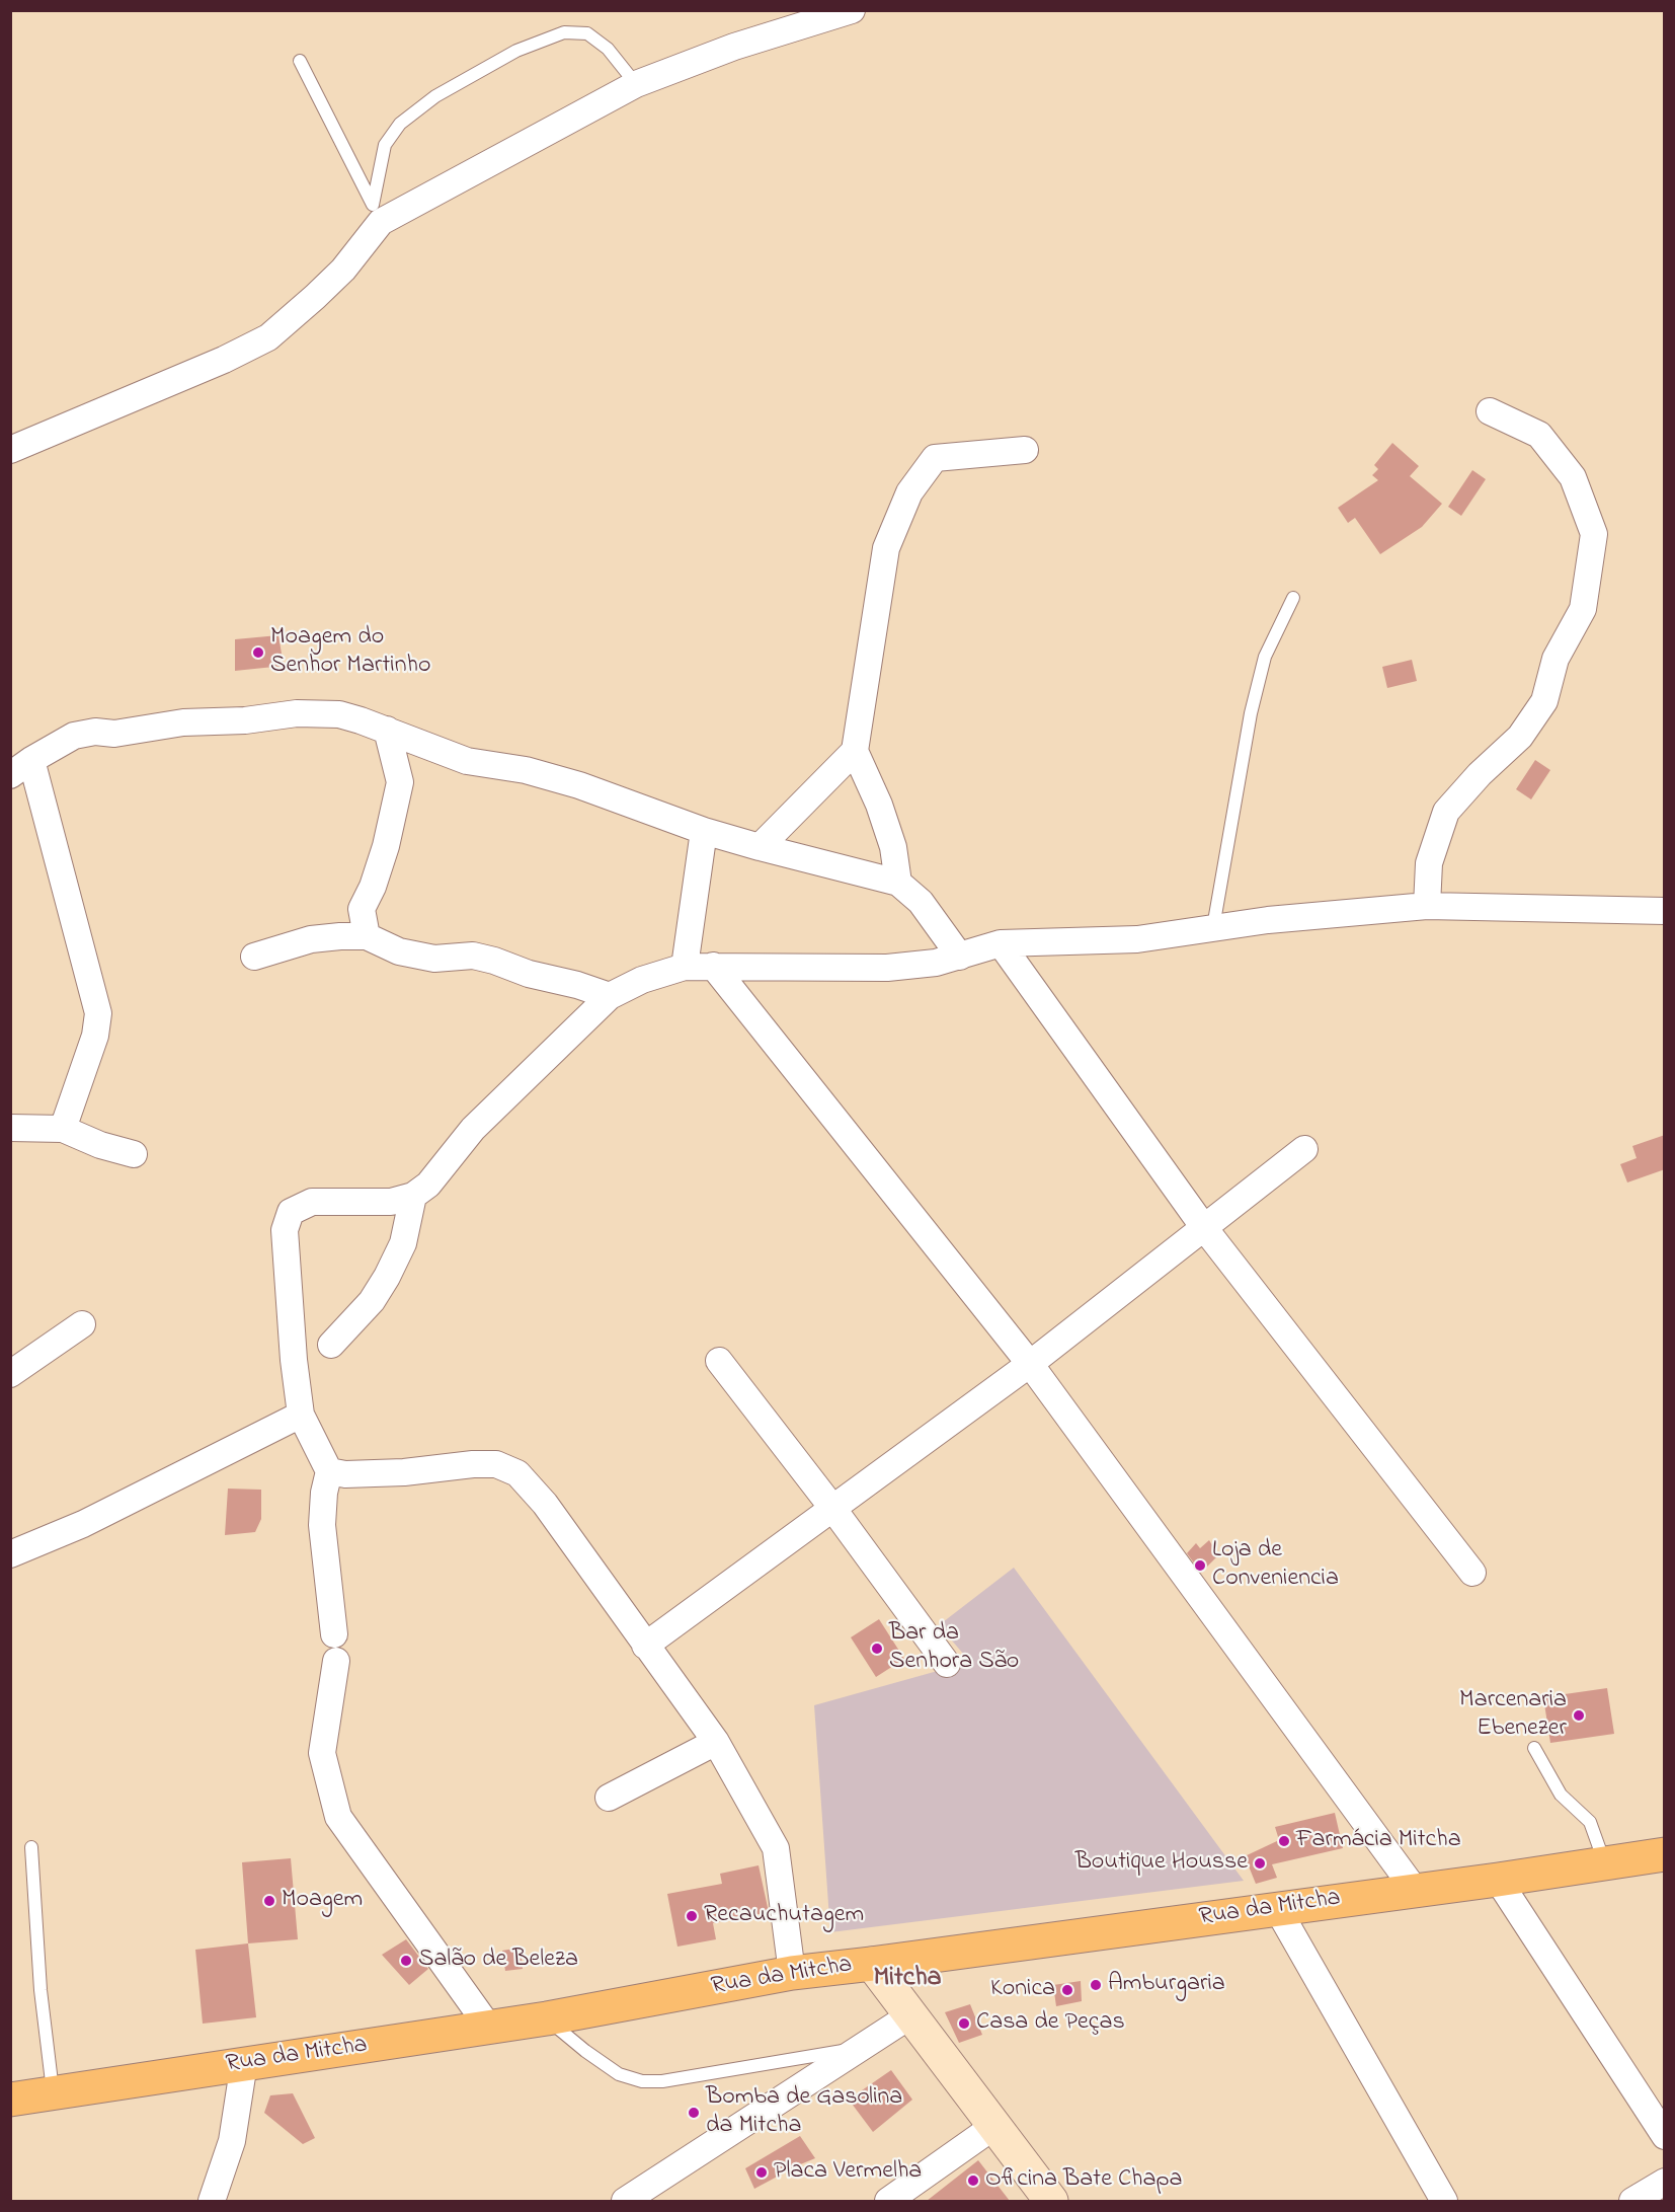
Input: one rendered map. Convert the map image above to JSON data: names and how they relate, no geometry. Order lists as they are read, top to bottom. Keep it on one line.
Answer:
{"streets":{"main road":["Rua da Mitcha"]},"districts":["Mitcha"],"places":["Moagem do Senhor Martinho","Loja de Conveniencia","Bar da Senhora São","Marcenaria Ebenezer","Farmácia Mitcha","Boutique Housse","Moagem","Recauchutagem","Salão de Beleza","Amburgaria","Konica","Casa de Peças","Bomba de Gasolina da Mitcha","Placa Vermelha","Oficina Bate Chapa"]}
